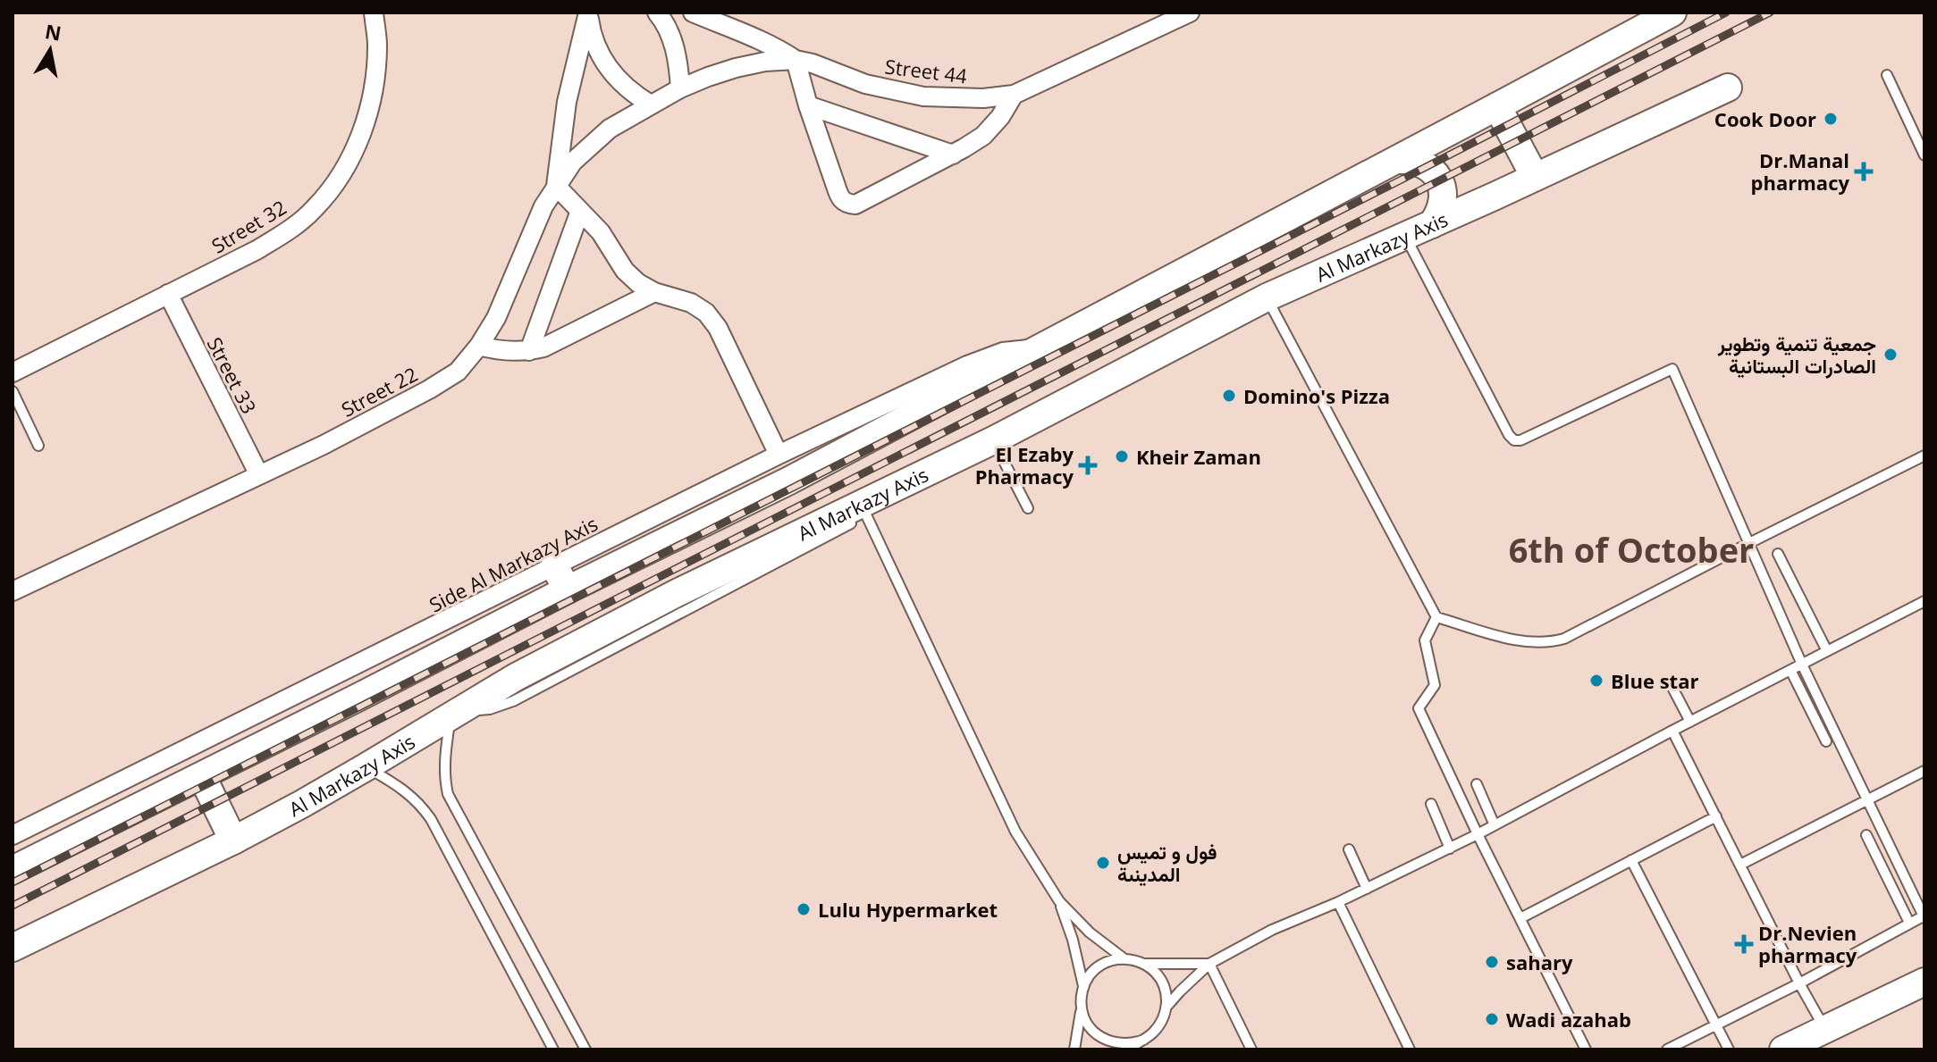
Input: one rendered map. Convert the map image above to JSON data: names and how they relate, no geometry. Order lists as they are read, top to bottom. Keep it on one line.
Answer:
{"streets":{"main road":["Al Markazy Axis"],"street":["Street 44","Street 32","Street 33","Street 22","Side Al Markazy Axis"]},"crossings":[["Street 44","Street 22"],["Street 32","Street 33"],["Street 33","Street 22"]],"districts":["6th of October"],"places":{"other":["Cook Door","جمعية تنمية وتطوير الصادرات البستانية","Domino's Pizza","Kheir Zaman","Blue star","فول و تميس المدينىة","Lulu Hypermarket","sahary","Wadi azahab"],"health":["Dr.Manal pharmacy","El Ezaby Pharmacy","Dr.Nevien pharmacy"]},"north":"top"}
